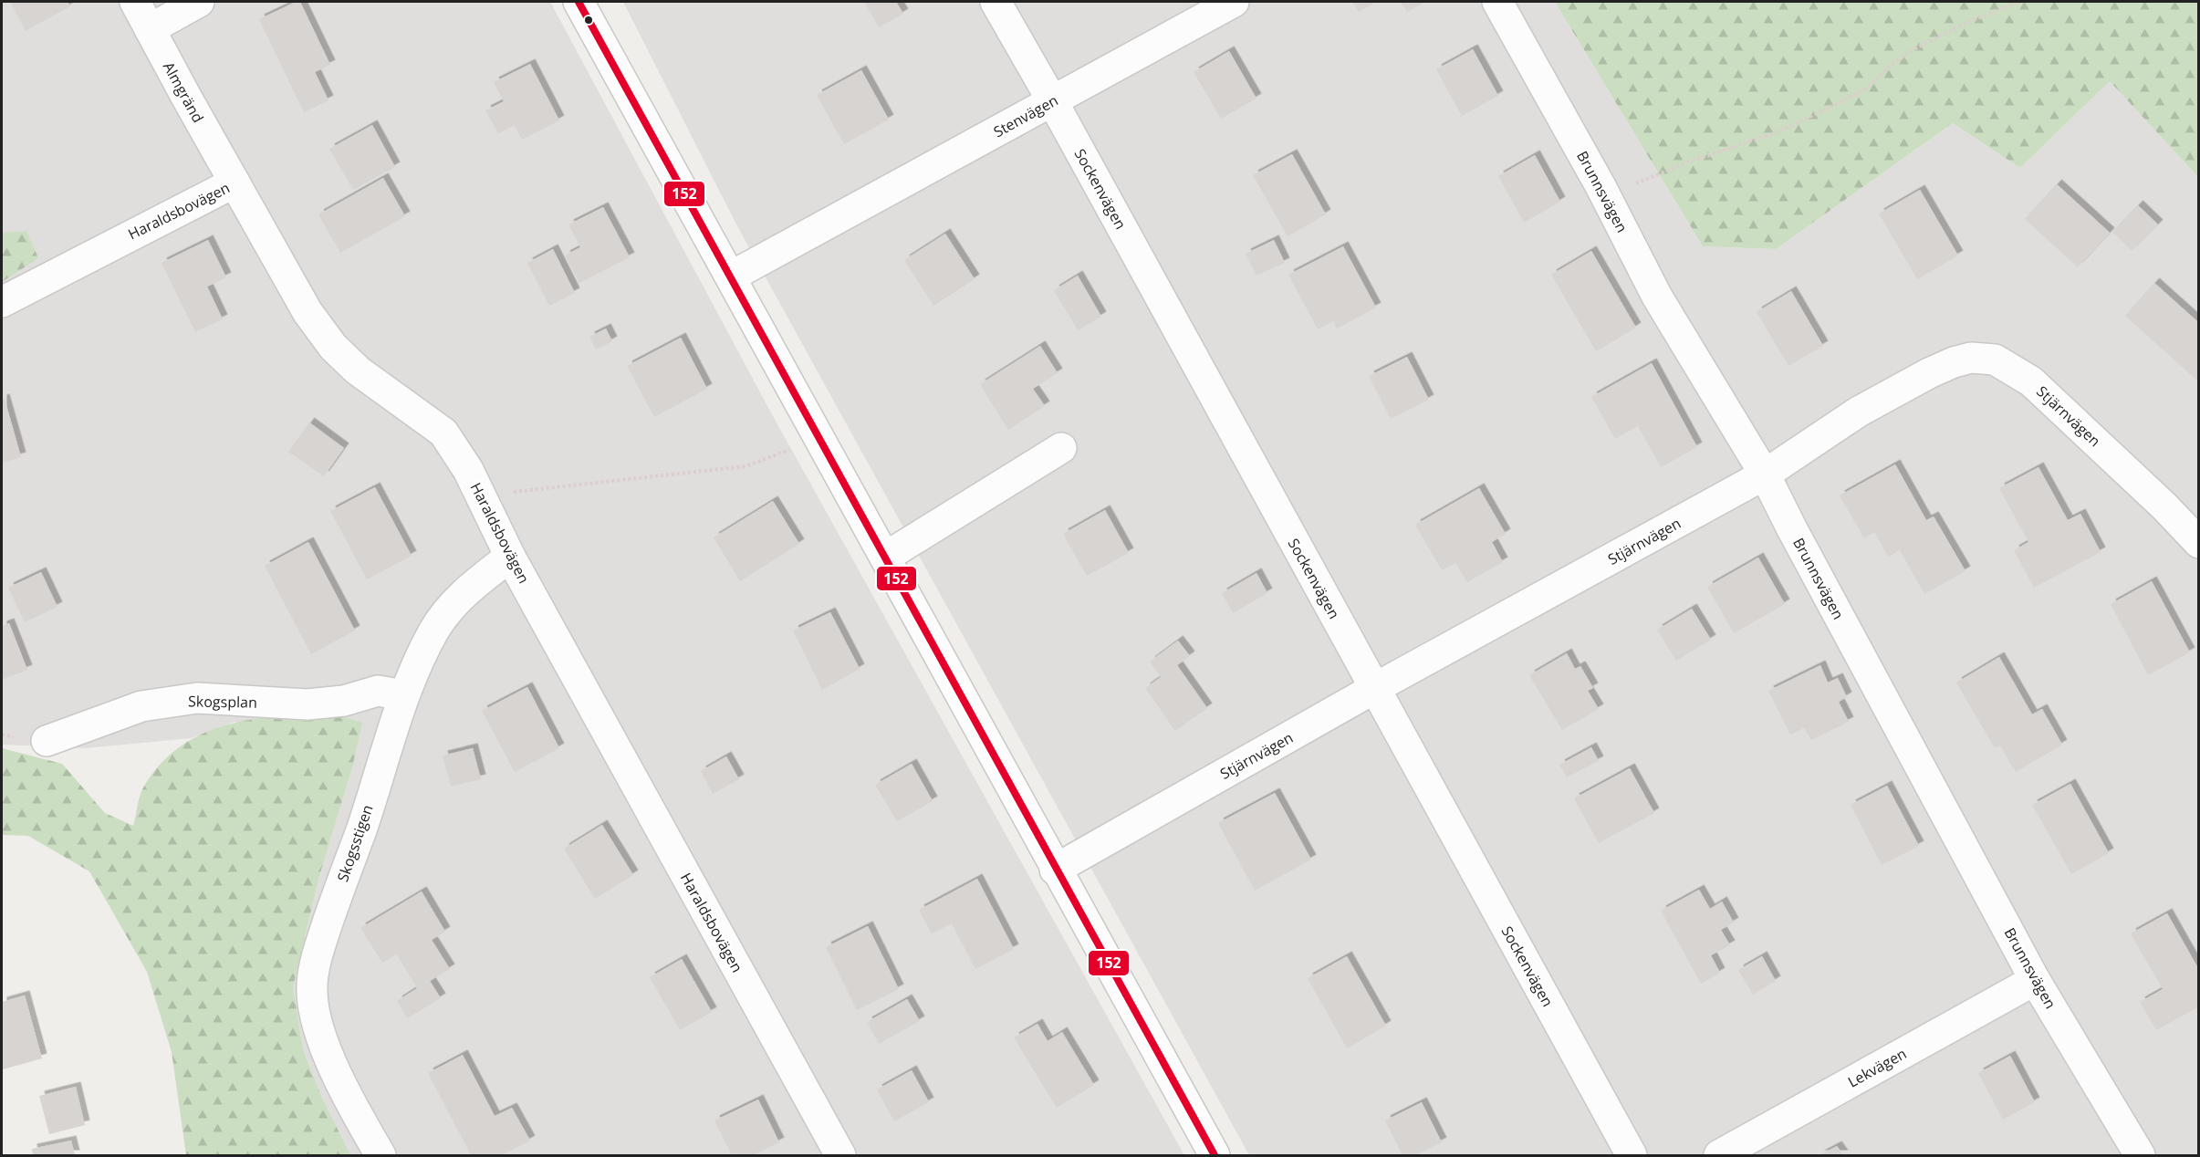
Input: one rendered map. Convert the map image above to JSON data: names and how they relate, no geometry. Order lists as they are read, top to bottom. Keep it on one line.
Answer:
{"streets":{"street":["Almgränd","Stenvägen","Sockenvägen","Brunnsvägen","Haraldsbovägen","Stjärnvägen","Skogsplan","Skogsstigen","Lekvägen"]},"crossings":[["Almgränd","Haraldsbovägen"],["Stenvägen","Sockenvägen"],["Sockenvägen","Stjärnvägen"],["Brunnsvägen","Stjärnvägen"],["Brunnsvägen","Lekvägen"],["Haraldsbovägen","Skogsstigen"],["Skogsplan","Skogsstigen"]],"lines":["transit line 152"]}
